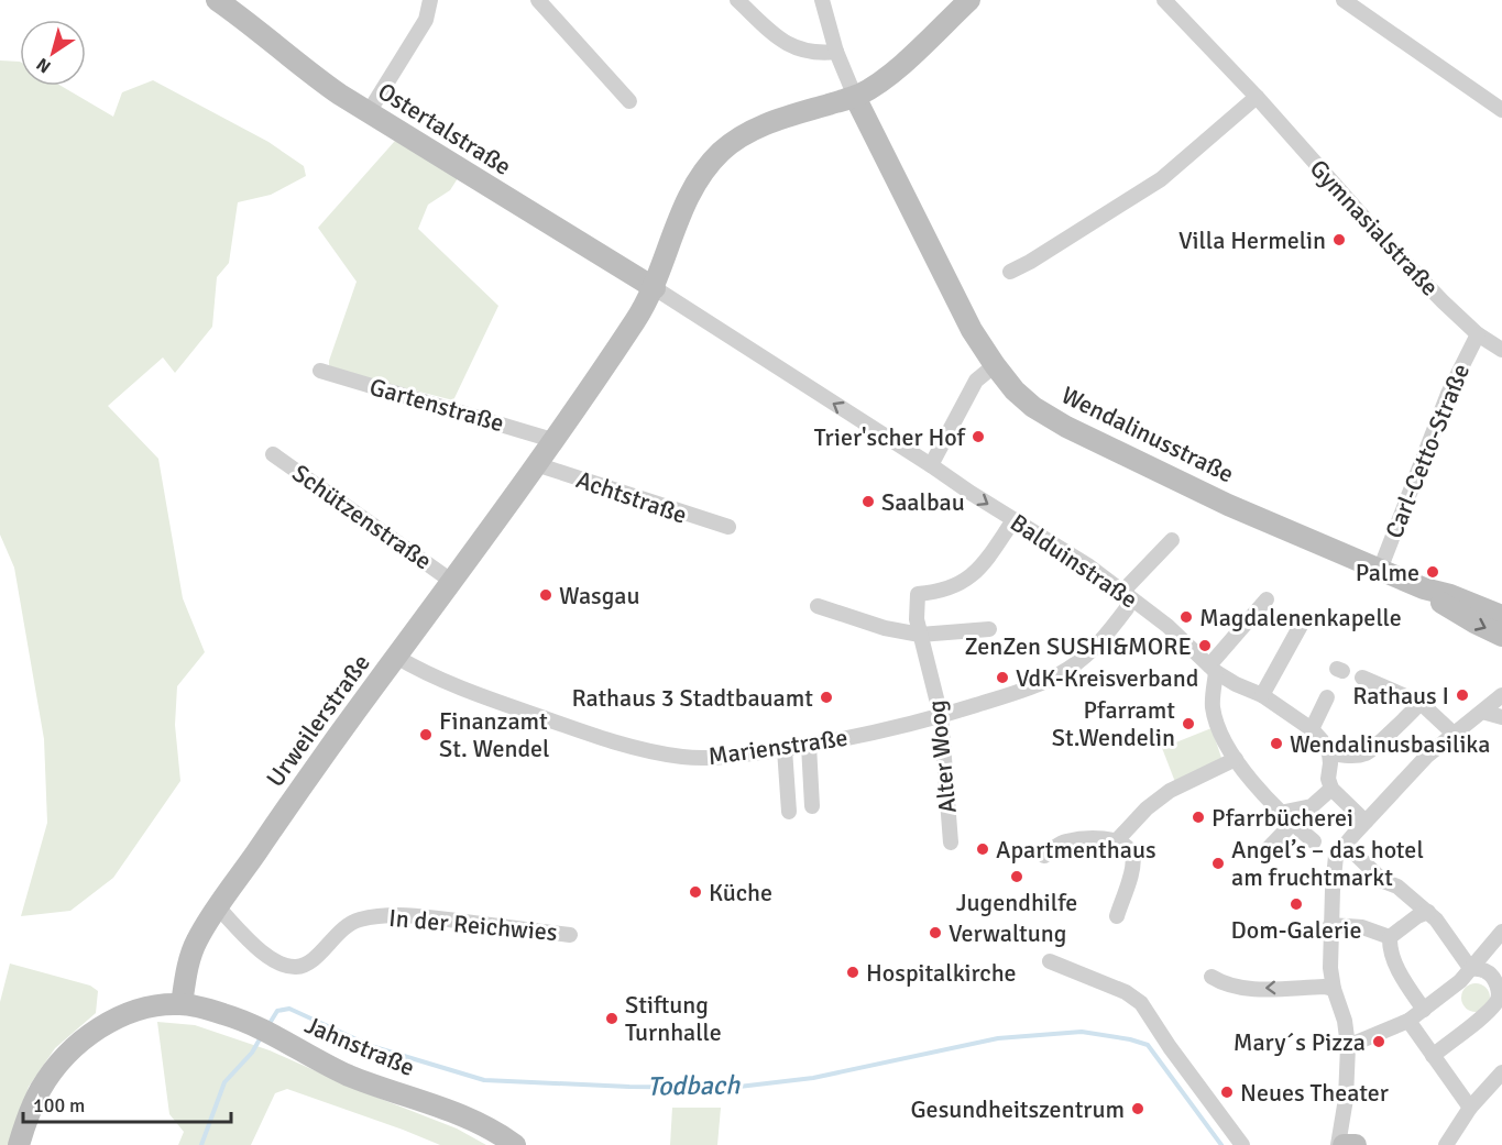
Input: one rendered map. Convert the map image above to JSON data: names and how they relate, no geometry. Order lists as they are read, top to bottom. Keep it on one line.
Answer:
{"streets":{"main road":["Ostertalstraße","Wendalinusstraße","Urweilerstraße","Jahnstraße"],"street":["Gymnasialstraße","Gartenstraße","Carl-Cetto-Straße","Achtstraße","Schützenstraße","Balduinstraße","Marienstraße","Alter Woog","In der Reichwies"]},"crossings":[["Ostertalstraße","Balduinstraße"],["Ostertalstraße","Urweilerstraße"],["Gymnasialstraße","Carl-Cetto-Straße"],["Gartenstraße","Urweilerstraße"],["Wendalinusstraße","Carl-Cetto-Straße"],["Wendalinusstraße","Urweilerstraße"],["Achtstraße","Urweilerstraße"],["Schützenstraße","Urweilerstraße"],["Balduinstraße","Urweilerstraße"],["Balduinstraße","Marienstraße"],["Balduinstraße","Alter Woog"],["Urweilerstraße","Marienstraße"],["Urweilerstraße","In der Reichwies"],["Urweilerstraße","Jahnstraße"],["Marienstraße","Alter Woog"]],"water":["Todbach"],"places":["Villa Hermelin","Trier'scher Hof","Saalbau","Palme","Wasgau","Magdalenenkapelle","ZenZen SUSHI&MORE","VdK-Kreisverband","Rathaus I","Rathaus 3 Stadtbauamt","Pfarramt St.Wendelin","Finanzamt St. Wendel","Wendalinusbasilika","Pfarrbücherei","Apartmenthaus","Angel’s – das hotel am fruchtmarkt","Jugendhilfe","Küche","Dom-Galerie","Verwaltung","Hospitalkirche","Stiftung Turnhalle","Mary´s Pizza","Neues Theater","Gesundheitszentrum"],"scale_bar":"100 m","north":"bottom left"}
